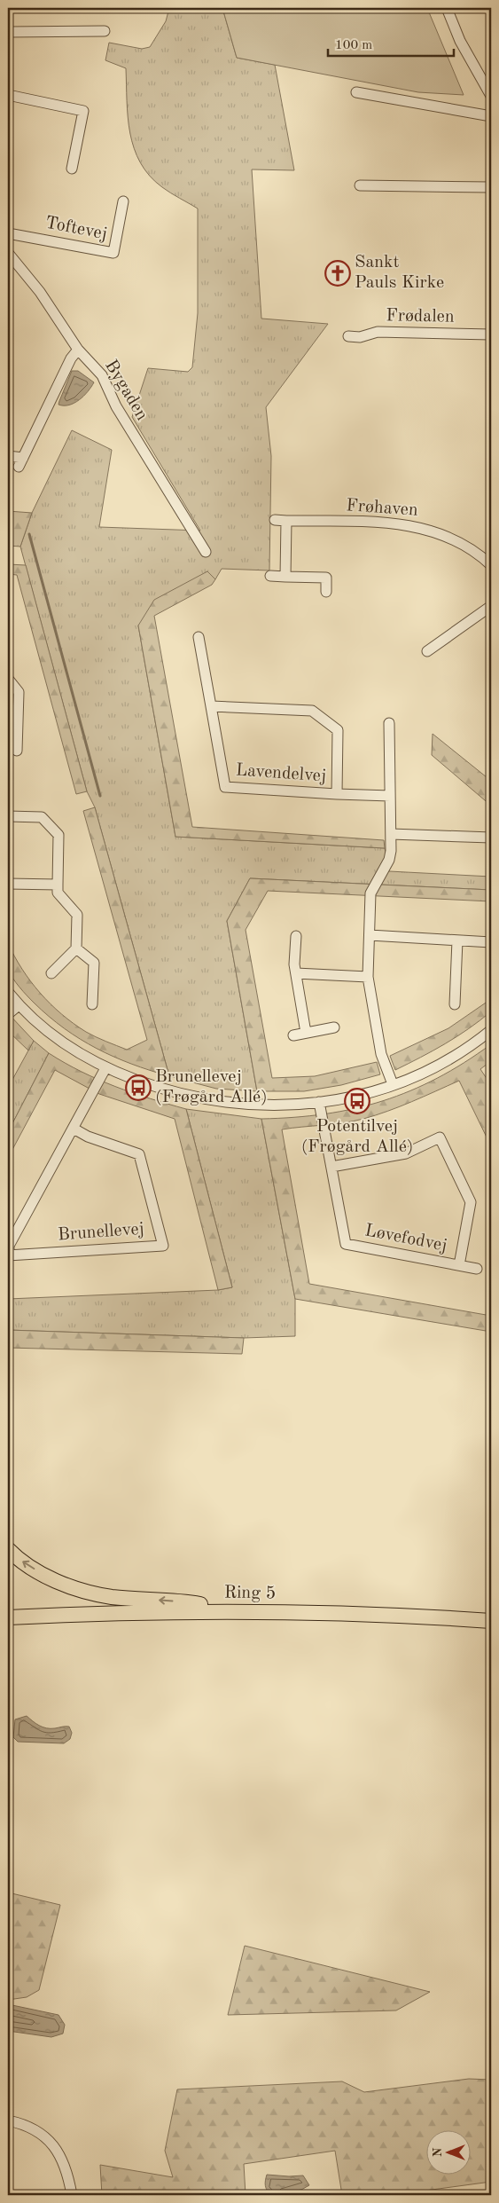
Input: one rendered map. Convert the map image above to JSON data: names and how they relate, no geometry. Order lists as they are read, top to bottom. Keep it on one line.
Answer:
{"streets":{"highway":["Ring 5"],"street":["Toftevej","Frødalen","Bygaden","Frøhaven","Lavendelvej","Brunellevej","Løvefodvej"]},"places":{"church":["Sankt Pauls Kirke"],"bus stop":["Brunellevej (Frøgård Allé)","Potentilvej (Frøgård Allé)"]},"scale_bar":"100 m","north":"left"}
